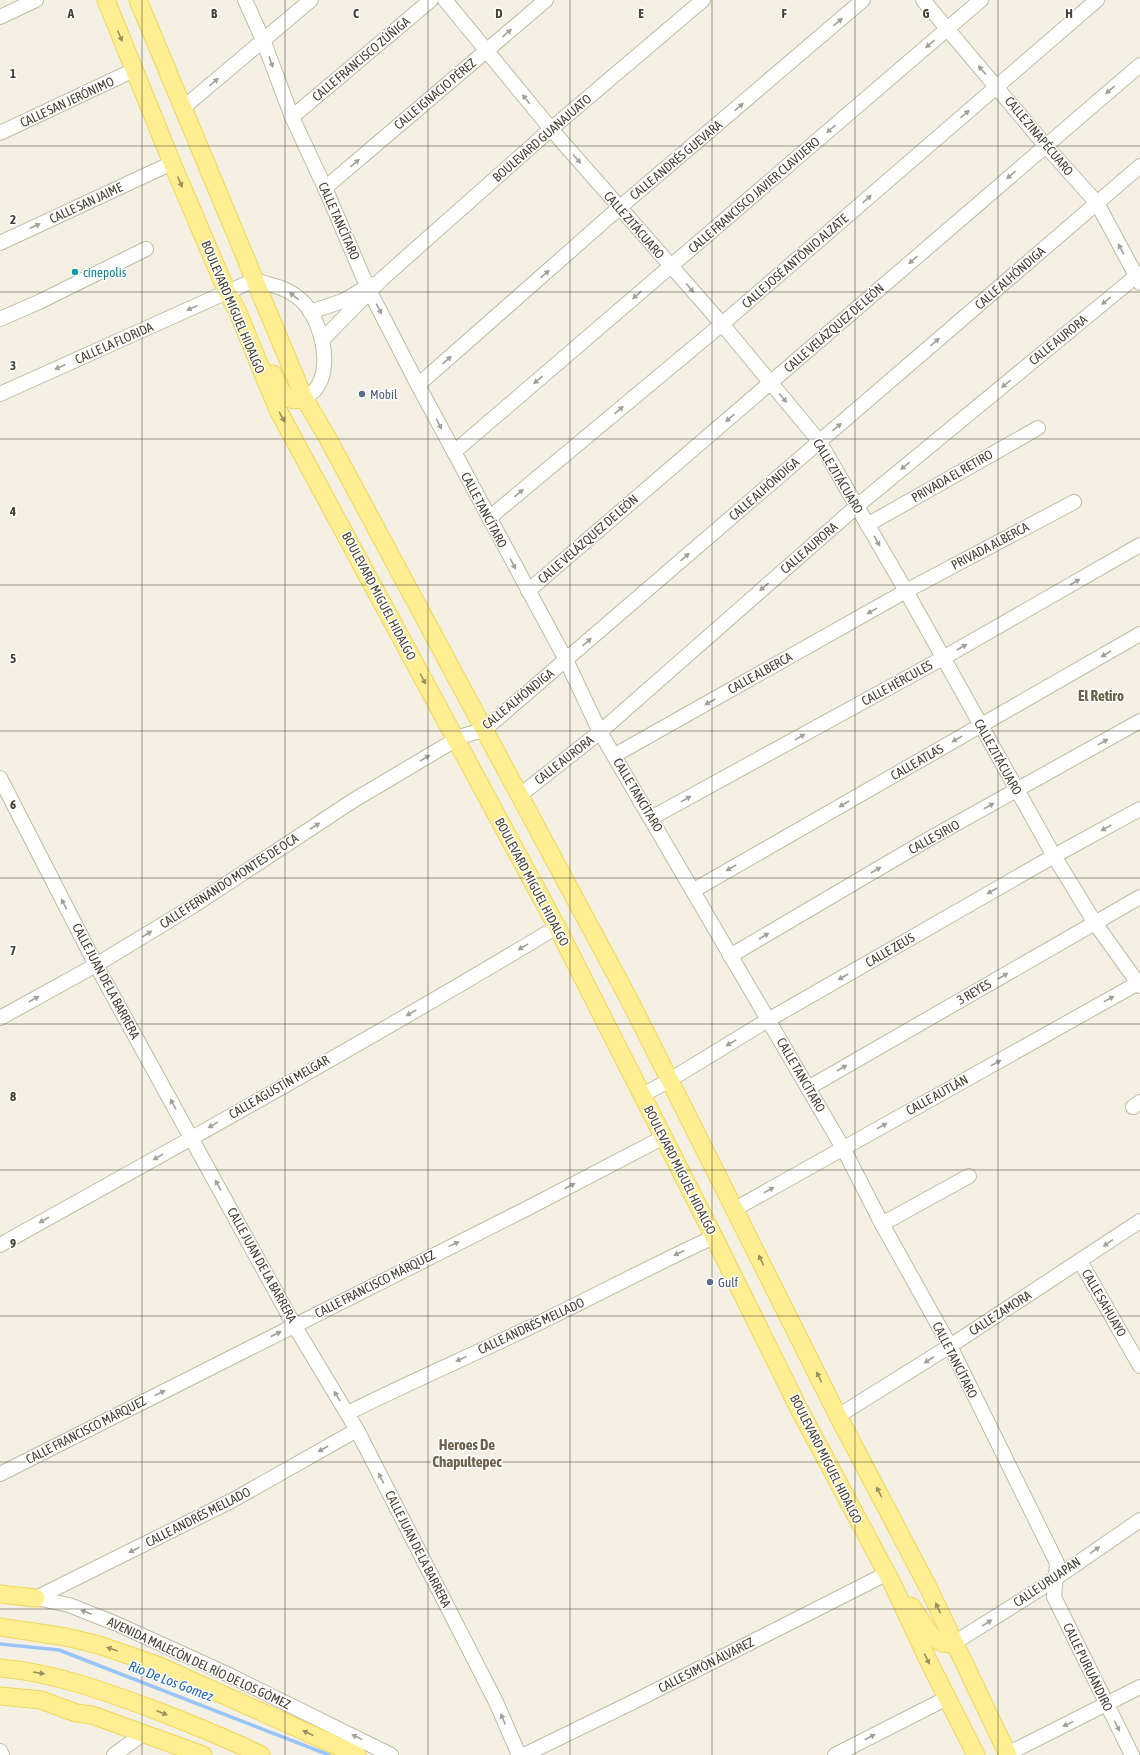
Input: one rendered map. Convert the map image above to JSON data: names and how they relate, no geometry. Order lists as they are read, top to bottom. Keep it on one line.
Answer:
{"streets":{"main road":["BOULEVARD MIGUEL HIDALGO","AVENIDA MALECÓN DEL RÍO DE LOS GÓMEZ"],"street":["CALLE FRANCISCO ZÚÑIGA","CALLE IGNACIO PÉREZ","CALLE SAN JERÓNIMO","CALLE ZINAPÉCUARO","BOULEVARD GUANAJUATO","CALLE ANDRÉS GUEVARA","CALLE FRANCISCO JAVIER CLAVIJERO","CALLE SAN JAIME","CALLE TANCÍTARO","CALLE ZITÁCUARO","CALLE JOSÉ ANTÔNIO ALZATE","CALLE ALHÓNDIGA","CALLE VELÁZQUEZ DE LEÓN","CALLE AURORA","CALLE LA FLORIDA","PRIVADA EL RETIRO","PRIVADA ALBERCA","CALLE ALBERCA","CALLE HÉRCULES","CALLE ATLAS","CALLE SIRIO","CALLE FERNANDO MONTES DE OCA","CALLE ZEUS","CALLE JUAN DE LA BARRERA","3 REYES","CALLE AGUSTÍN MELGAR","CALLE AUTLÁN","CALLE FRANCISCO MÁRQUEZ","CALLE SAHUAYO","CALLE ZAMORA","CALLE ANDRÉS MELLADO","CALLE URUAPAN","CALLE SIMÓN ÁLVAREZ","CALLE PURUÁNDIRO"]},"crossings":[["CALLE FRANCISCO ZÚÑIGA","CALLE TANCÍTARO"],["CALLE IGNACIO PÉREZ","CALLE TANCÍTARO"],["CALLE IGNACIO PÉREZ","CALLE ZITÁCUARO"],["CALLE SAN JERÓNIMO","BOULEVARD MIGUEL HIDALGO"],["CALLE ZINAPÉCUARO","CALLE FRANCISCO JAVIER CLAVIJERO"],["CALLE ZINAPÉCUARO","CALLE JOSÉ ANTÔNIO ALZATE"],["CALLE ZINAPÉCUARO","CALLE ALHÓNDIGA"],["CALLE ZINAPÉCUARO","CALLE VELÁZQUEZ DE LEÓN"],["CALLE ZINAPÉCUARO","CALLE AURORA"],["BOULEVARD GUANAJUATO","CALLE TANCÍTARO"],["BOULEVARD GUANAJUATO","CALLE ZITÁCUARO"],["CALLE ANDRÉS GUEVARA","CALLE TANCÍTARO"],["CALLE ANDRÉS GUEVARA","CALLE ZITÁCUARO"],["CALLE FRANCISCO JAVIER CLAVIJERO","CALLE TANCÍTARO"],["CALLE FRANCISCO JAVIER CLAVIJERO","CALLE ZITÁCUARO"],["CALLE SAN JAIME","BOULEVARD MIGUEL HIDALGO"],["CALLE TANCÍTARO","CALLE JOSÉ ANTÔNIO ALZATE"],["CALLE TANCÍTARO","CALLE ALHÓNDIGA"],["CALLE TANCÍTARO","CALLE VELÁZQUEZ DE LEÓN"],["CALLE TANCÍTARO","CALLE AURORA"],["CALLE TANCÍTARO","CALLE ALBERCA"],["CALLE TANCÍTARO","CALLE HÉRCULES"],["CALLE TANCÍTARO","CALLE ATLAS"],["CALLE TANCÍTARO","CALLE SIRIO"],["CALLE TANCÍTARO","CALLE ZEUS"],["CALLE TANCÍTARO","3 REYES"],["CALLE TANCÍTARO","CALLE AUTLÁN"],["CALLE TANCÍTARO","CALLE ZAMORA"],["CALLE TANCÍTARO","CALLE URUAPAN"],["CALLE TANCÍTARO","CALLE PURUÁNDIRO"],["CALLE ZITÁCUARO","CALLE JOSÉ ANTÔNIO ALZATE"],["CALLE ZITÁCUARO","CALLE ALHÓNDIGA"],["CALLE ZITÁCUARO","CALLE VELÁZQUEZ DE LEÓN"],["CALLE ZITÁCUARO","CALLE AURORA"],["CALLE ZITÁCUARO","PRIVADA EL RETIRO"],["CALLE ZITÁCUARO","PRIVADA ALBERCA"],["CALLE ZITÁCUARO","CALLE ALBERCA"],["CALLE ZITÁCUARO","CALLE HÉRCULES"],["CALLE ZITÁCUARO","CALLE ATLAS"],["CALLE ZITÁCUARO","CALLE SIRIO"],["CALLE ZITÁCUARO","CALLE ZEUS"],["CALLE ZITÁCUARO","3 REYES"],["CALLE ZITÁCUARO","CALLE AUTLÁN"],["CALLE ALHÓNDIGA","BOULEVARD MIGUEL HIDALGO"],["CALLE ALHÓNDIGA","CALLE FERNANDO MONTES DE OCA"],["BOULEVARD MIGUEL HIDALGO","CALLE LA FLORIDA"],["BOULEVARD MIGUEL HIDALGO","CALLE FERNANDO MONTES DE OCA"],["BOULEVARD MIGUEL HIDALGO","CALLE ZEUS"],["BOULEVARD MIGUEL HIDALGO","CALLE AGUSTÍN MELGAR"],["BOULEVARD MIGUEL HIDALGO","CALLE FRANCISCO MÁRQUEZ"],["BOULEVARD MIGUEL HIDALGO","CALLE ANDRÉS MELLADO"],["BOULEVARD MIGUEL HIDALGO","CALLE SIMÓN ÁLVAREZ"],["PRIVADA ALBERCA","CALLE ALBERCA"],["CALLE FERNANDO MONTES DE OCA","CALLE JUAN DE LA BARRERA"],["CALLE JUAN DE LA BARRERA","CALLE AGUSTÍN MELGAR"],["CALLE JUAN DE LA BARRERA","CALLE FRANCISCO MÁRQUEZ"],["CALLE JUAN DE LA BARRERA","CALLE ANDRÉS MELLADO"],["CALLE SAHUAYO","CALLE ZAMORA"],["CALLE ANDRÉS MELLADO","AVENIDA MALECÓN DEL RÍO DE LOS GÓMEZ"],["CALLE URUAPAN","CALLE PURUÁNDIRO"]],"one_way":["CALLE IGNACIO PÉREZ","CALLE ZINAPÉCUARO","CALLE ANDRÉS GUEVARA","CALLE FRANCISCO JAVIER CLAVIJERO","CALLE JOSÉ ANTÔNIO ALZATE","CALLE ALHÓNDIGA","CALLE VELÁZQUEZ DE LEÓN","CALLE AURORA","CALLE ALBERCA","CALLE HÉRCULES","CALLE ATLAS","CALLE SIRIO","CALLE FERNANDO MONTES DE OCA","CALLE ZEUS","CALLE JUAN DE LA BARRERA","3 REYES","CALLE AGUSTÍN MELGAR","CALLE AUTLÁN","CALLE FRANCISCO MÁRQUEZ","CALLE ZAMORA","CALLE ANDRÉS MELLADO","CALLE URUAPAN"],"districts":["El Retiro","Heroes De Chapultepec"],"water":["Rio De Los Gomez"],"places":["cinepolis","Mobil","Gulf"],"grid":{"columns":["A","B","C","D","E","F","G","H"],"rows":["1","2","3","4","5","6","7","8","9"]}}
